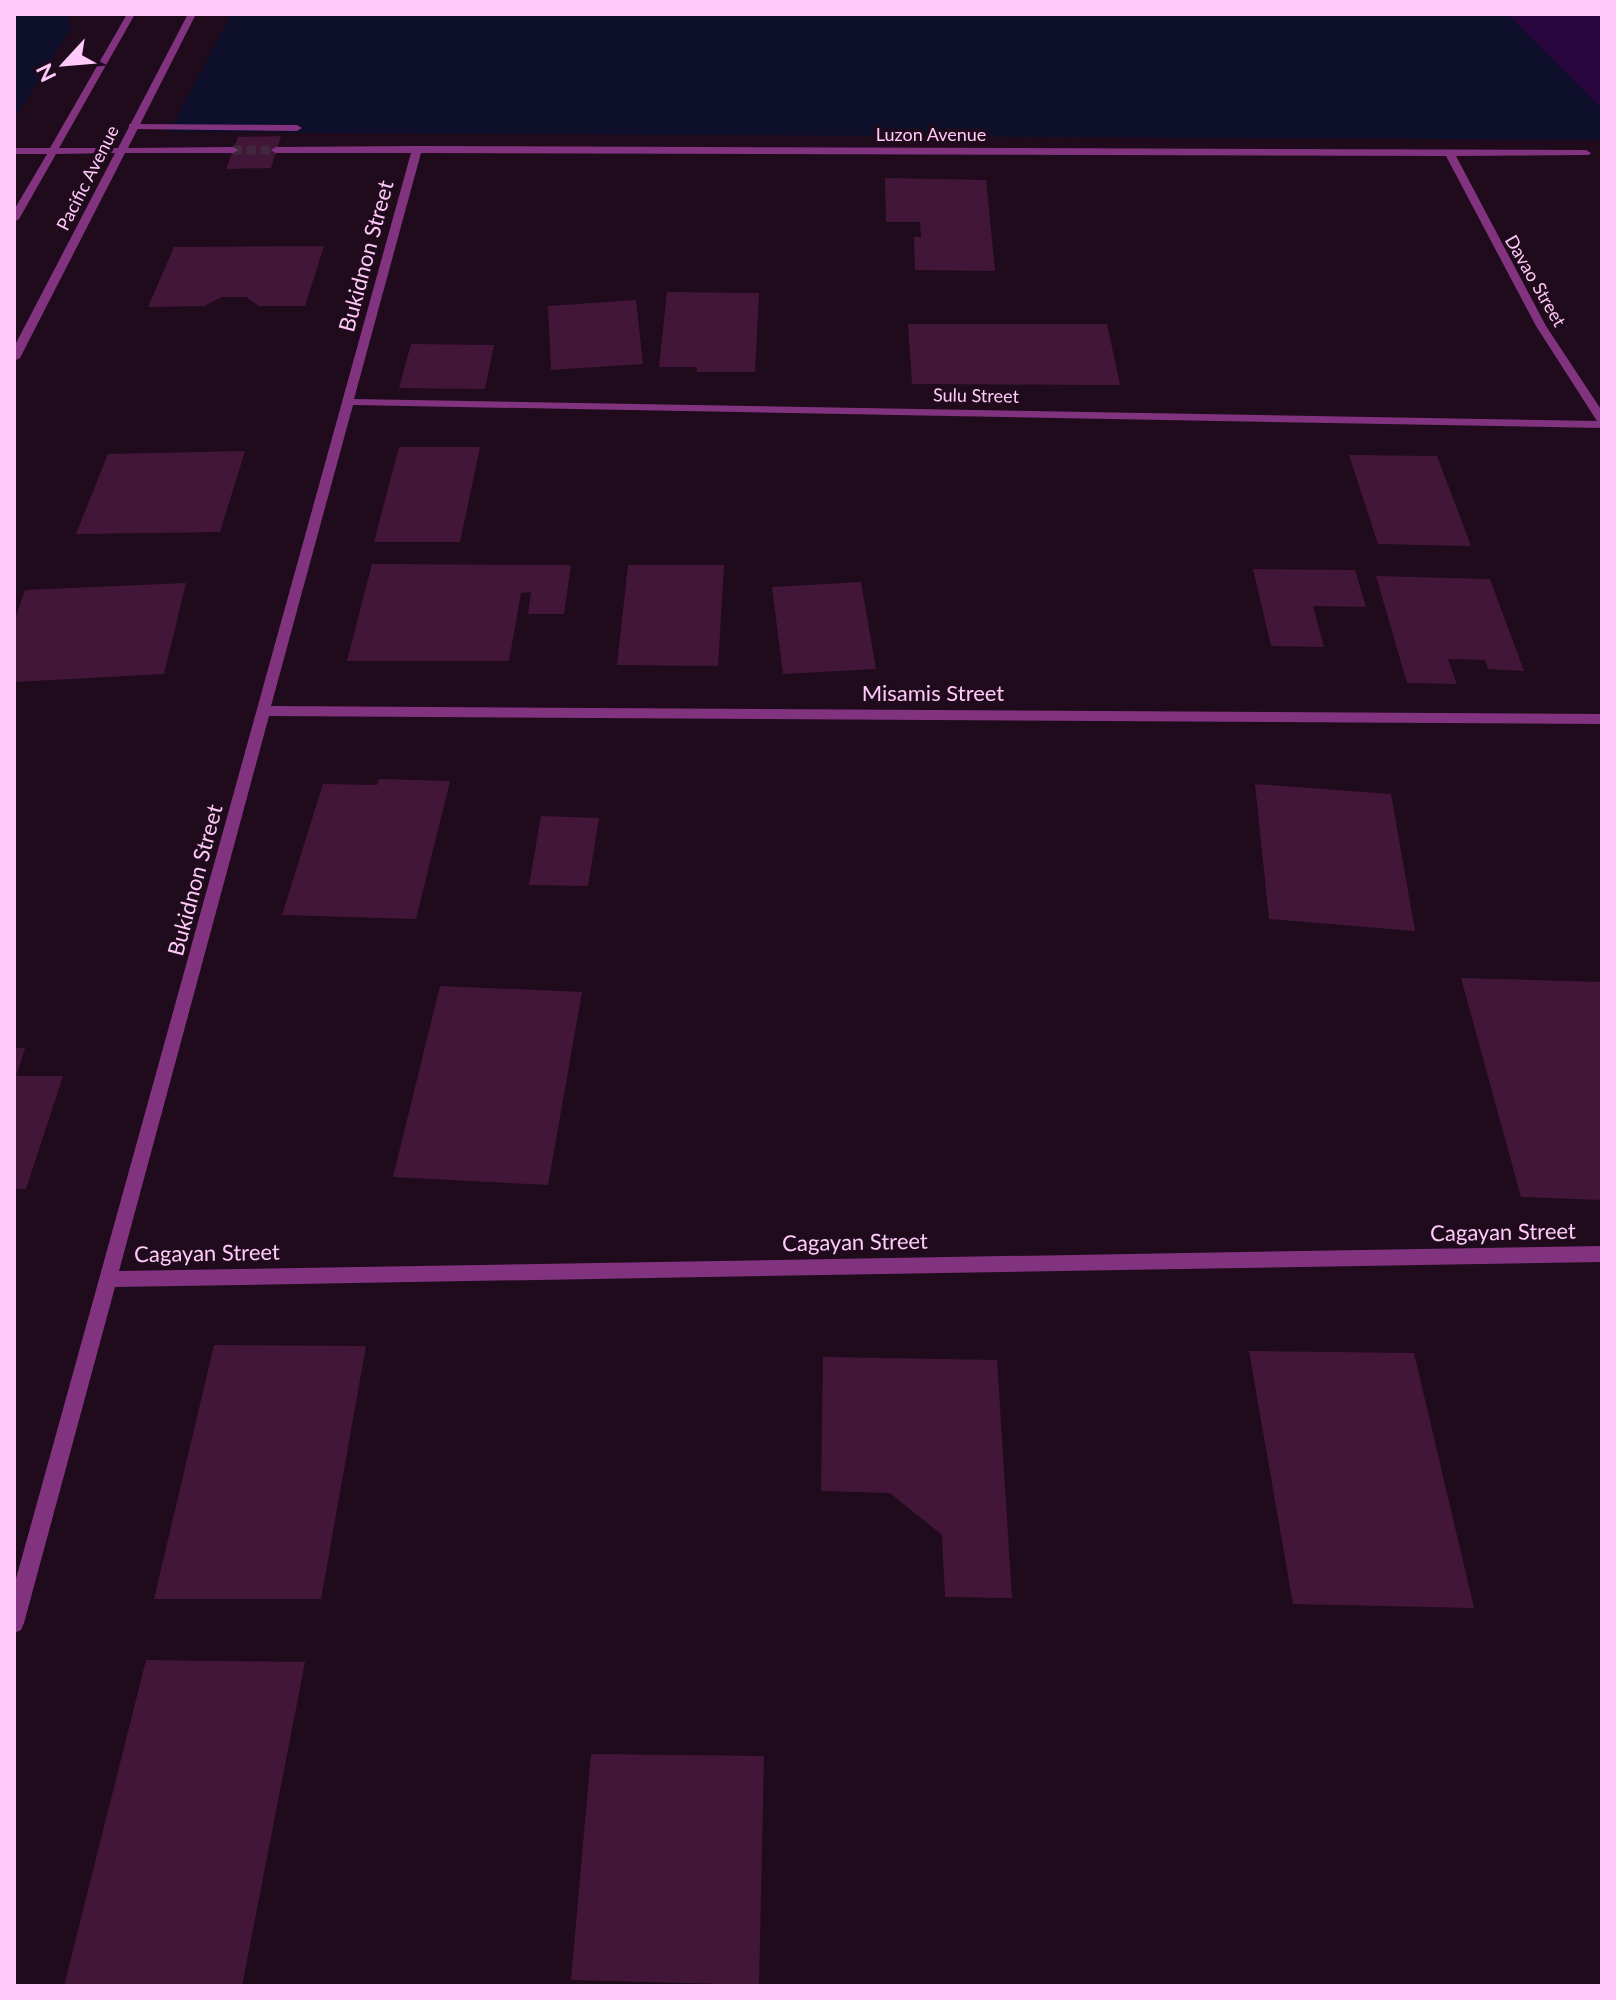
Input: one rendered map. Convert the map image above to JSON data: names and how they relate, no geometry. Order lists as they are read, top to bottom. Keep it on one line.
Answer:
{"streets":{"street":["Luzon Avenue","Pacific Avenue","Bukidnon Street","Davao Street","Sulu Street","Misamis Street","Cagayan Street"]},"crossings":[["Luzon Avenue","Bukidnon Street"],["Luzon Avenue","Davao Street"],["Bukidnon Street","Sulu Street"],["Bukidnon Street","Misamis Street"],["Bukidnon Street","Cagayan Street"],["Davao Street","Sulu Street"]],"north":"bottom left"}
